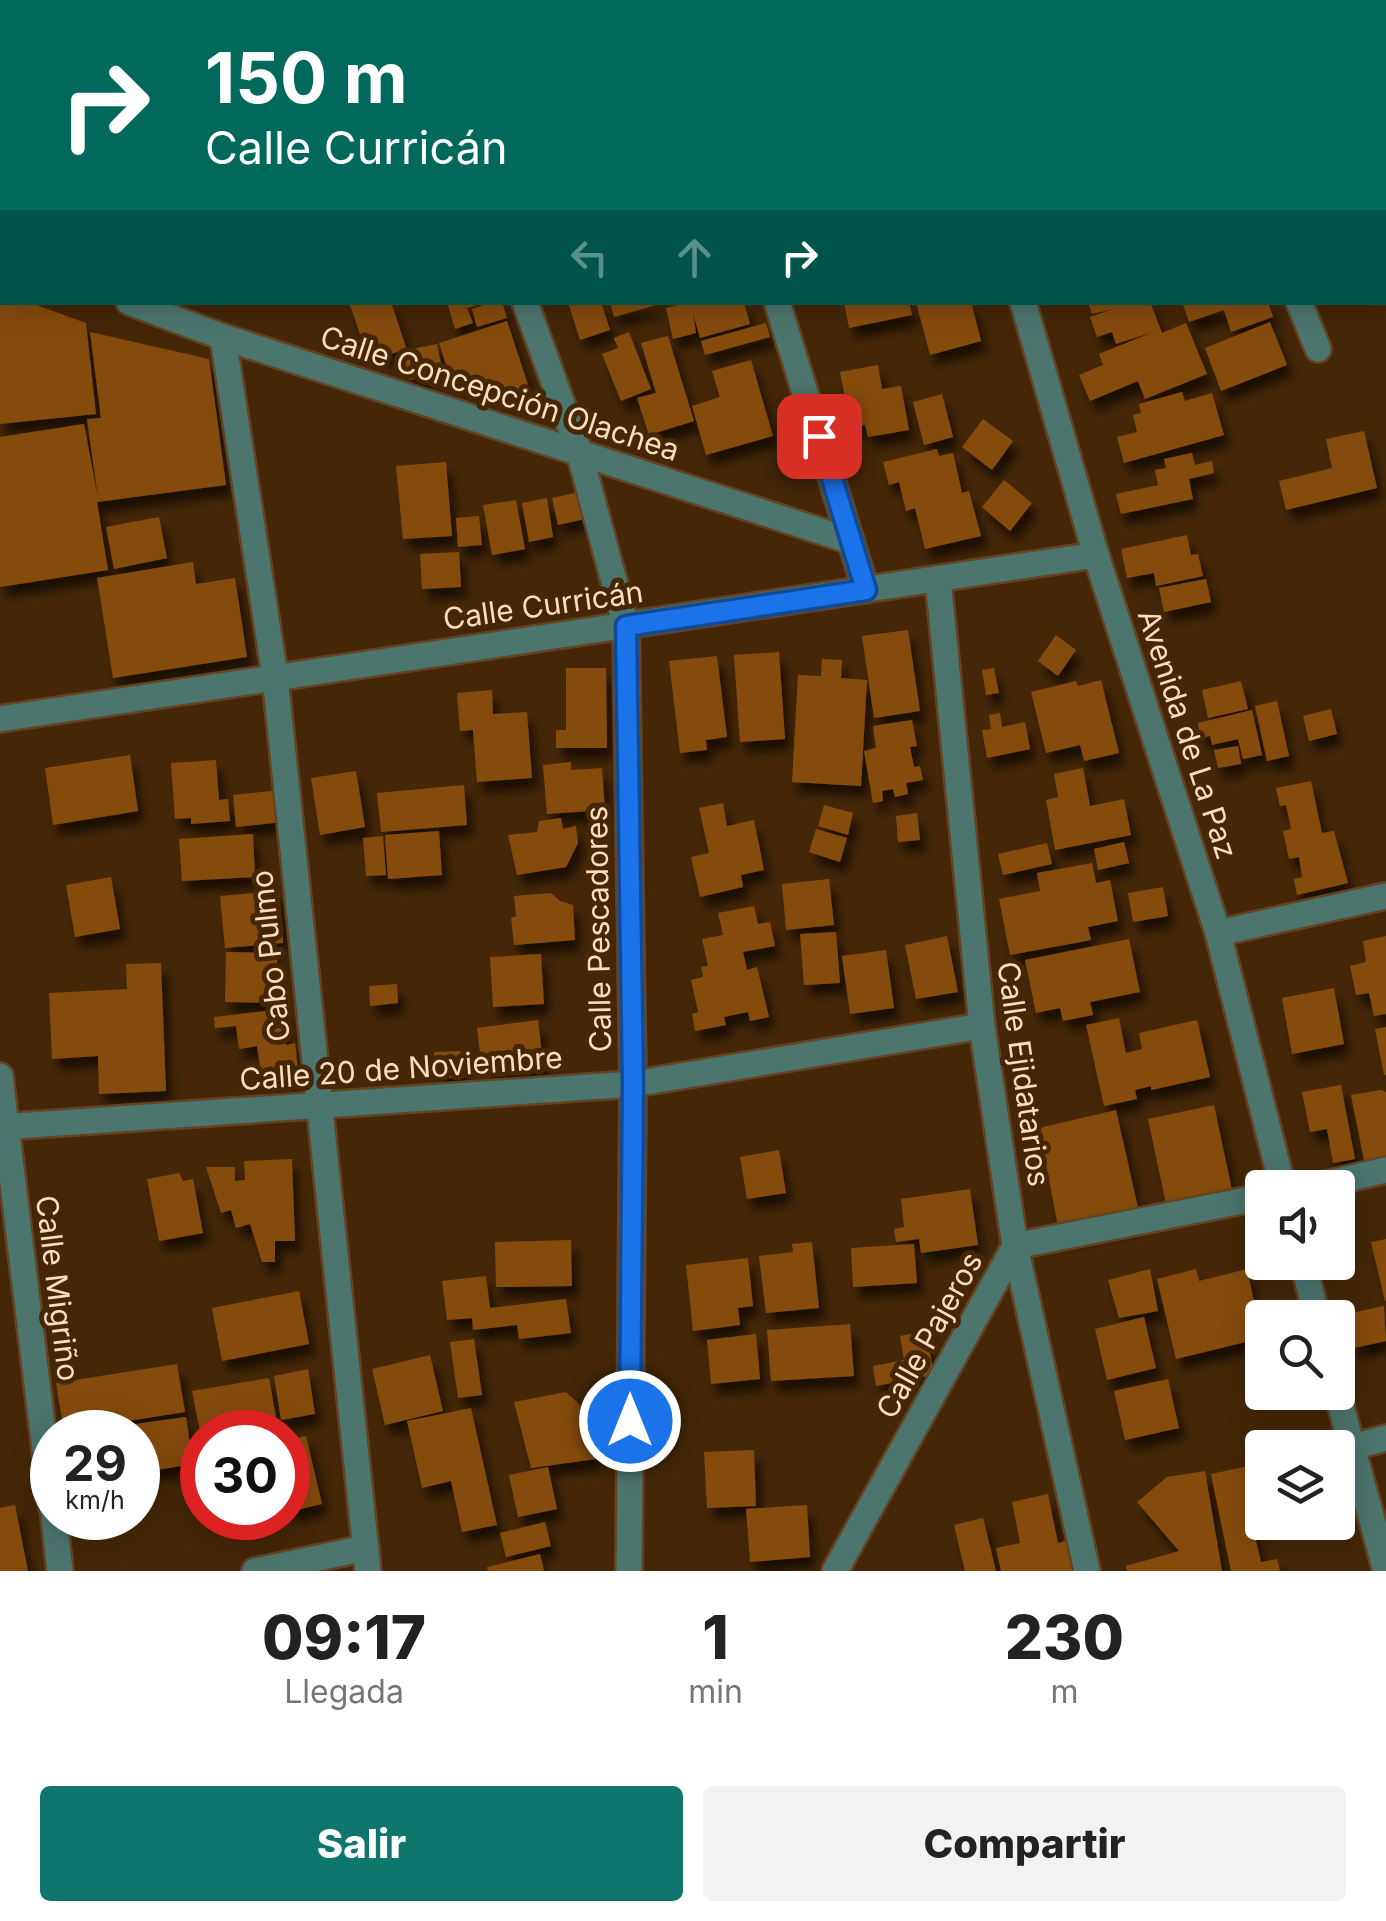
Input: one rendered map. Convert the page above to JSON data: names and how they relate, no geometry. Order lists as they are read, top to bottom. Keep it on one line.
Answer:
{"streets":{"street":["Calle Concepción Olachea","Calle Curricán","Avenida de La Paz","Calle Pescadores","Cabo Pulmo","Calle 20 de Noviembre","Calle Ejidatarios","Calle Migriño","Calle Pajeros"]},"crossings":[["Calle Concepción Olachea","Calle Pescadores"],["Calle Concepción Olachea","Cabo Pulmo"],["Calle Curricán","Avenida de La Paz"],["Calle Curricán","Calle Pescadores"],["Calle Curricán","Cabo Pulmo"],["Calle Curricán","Calle Ejidatarios"],["Calle Pescadores","Calle 20 de Noviembre"],["Cabo Pulmo","Calle 20 de Noviembre"],["Calle 20 de Noviembre","Calle Ejidatarios"],["Calle 20 de Noviembre","Calle Migriño"],["Calle Ejidatarios","Calle Pajeros"]],"page":{"turn":["150 m","Calle Curricán"],"speed":"29 km/h","limit":"30","eta":["09:17","Llegada","1","min","230","m"],"buttons":["Salir","Compartir"]}}
